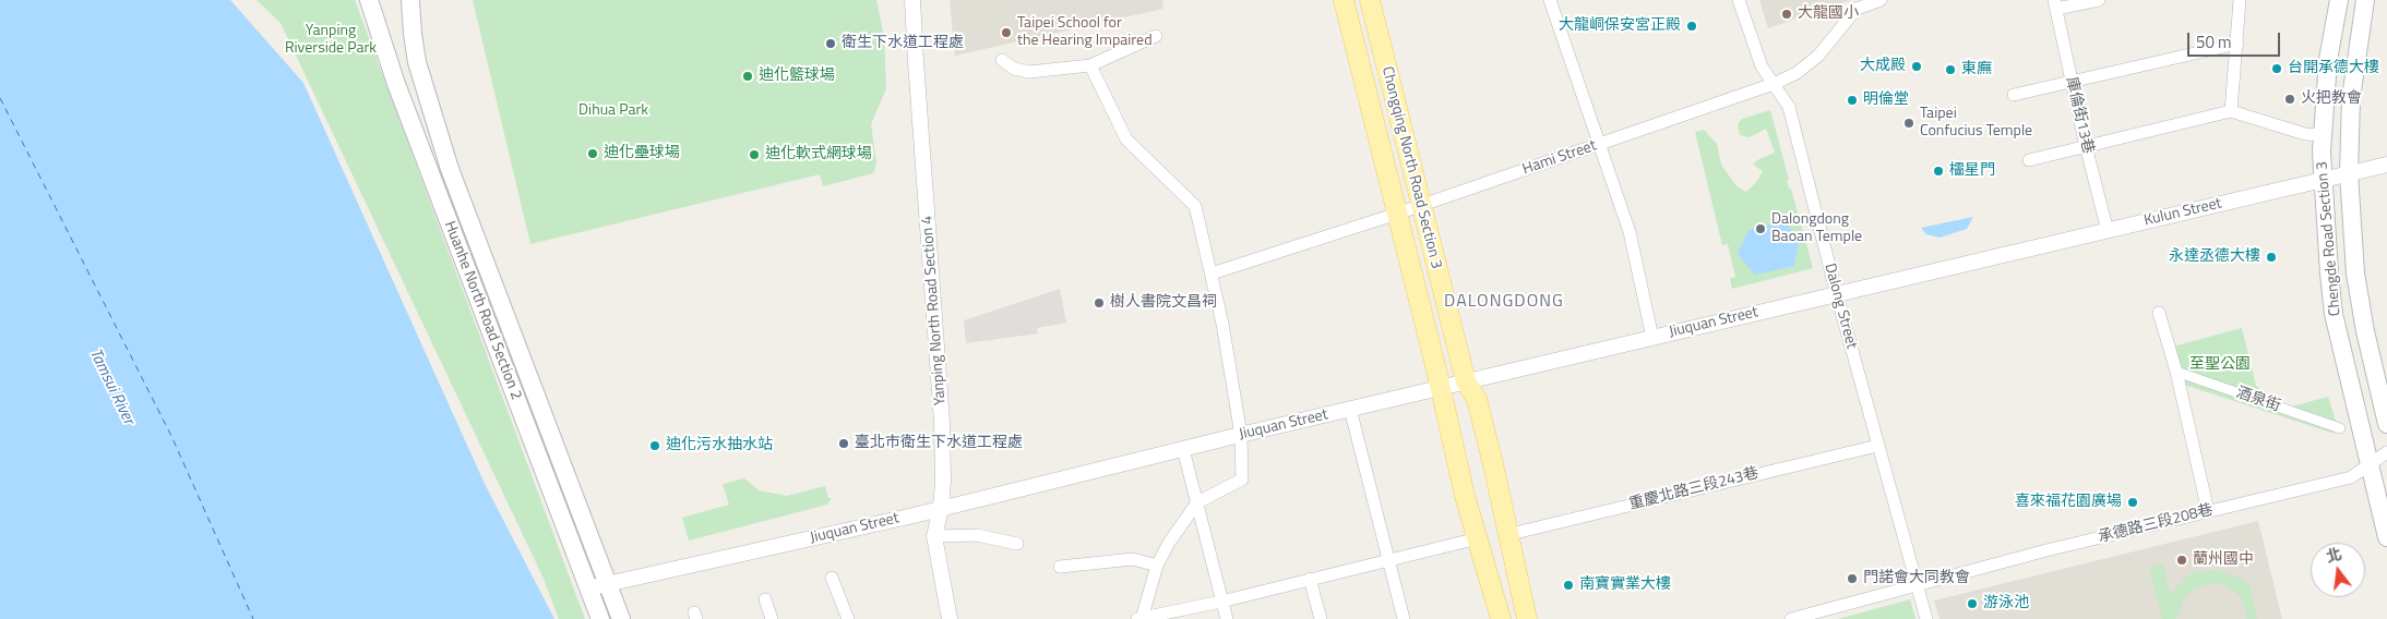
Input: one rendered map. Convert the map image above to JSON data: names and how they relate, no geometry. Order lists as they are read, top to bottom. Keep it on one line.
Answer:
{"streets":{"main road":["Chongqing North Road Section 3","Chengde Road Section 3","Huanhe North Road Section 2"],"street":["庫倫街13巷","Hami Street","Kulun Street","Dalong Street","Yanping North Road Section 4","Jiuquan Street","酒泉街","重慶北路三段243巷","承德路三段208巷"]},"crossings":[["庫倫街13巷","Kulun Street"],["Hami Street","Chongqing North Road Section 3"],["Hami Street","Dalong Street"],["Chongqing North Road Section 3","Jiuquan Street"],["Chongqing North Road Section 3","重慶北路三段243巷"],["Kulun Street","Chengde Road Section 3"],["Kulun Street","Jiuquan Street"],["Chengde Road Section 3","承德路三段208巷"],["Dalong Street","Jiuquan Street"],["Dalong Street","重慶北路三段243巷"],["Dalong Street","承德路三段208巷"],["Huanhe North Road Section 2","Jiuquan Street"],["Yanping North Road Section 4","Jiuquan Street"]],"districts":["DALONGDONG"],"water":["Tamsui River"],"parks":["Yanping Riverside Park","Dihua Park","至聖公園"],"places":["大龍國小","大龍峒保安宮正殿","Taipei School for the Hearing Impaired","衛生下水道工程處","大成殿","台開承德大樓","東廡","迪化籃球場","火把教會","明倫堂","Taipei Confucius Temple","迪化壘球場","迪化軟式網球場","櫺星門","Dalongdong Baoan Temple","永達丞德大樓","樹人書院文昌祠","臺北市衛生下水道工程處","迪化污水抽水站","喜來福花園廣場","蘭州國中","門諾會大同教會","南寶實業大樓","游泳池"],"scale_bar":"50 m","north":"top"}
